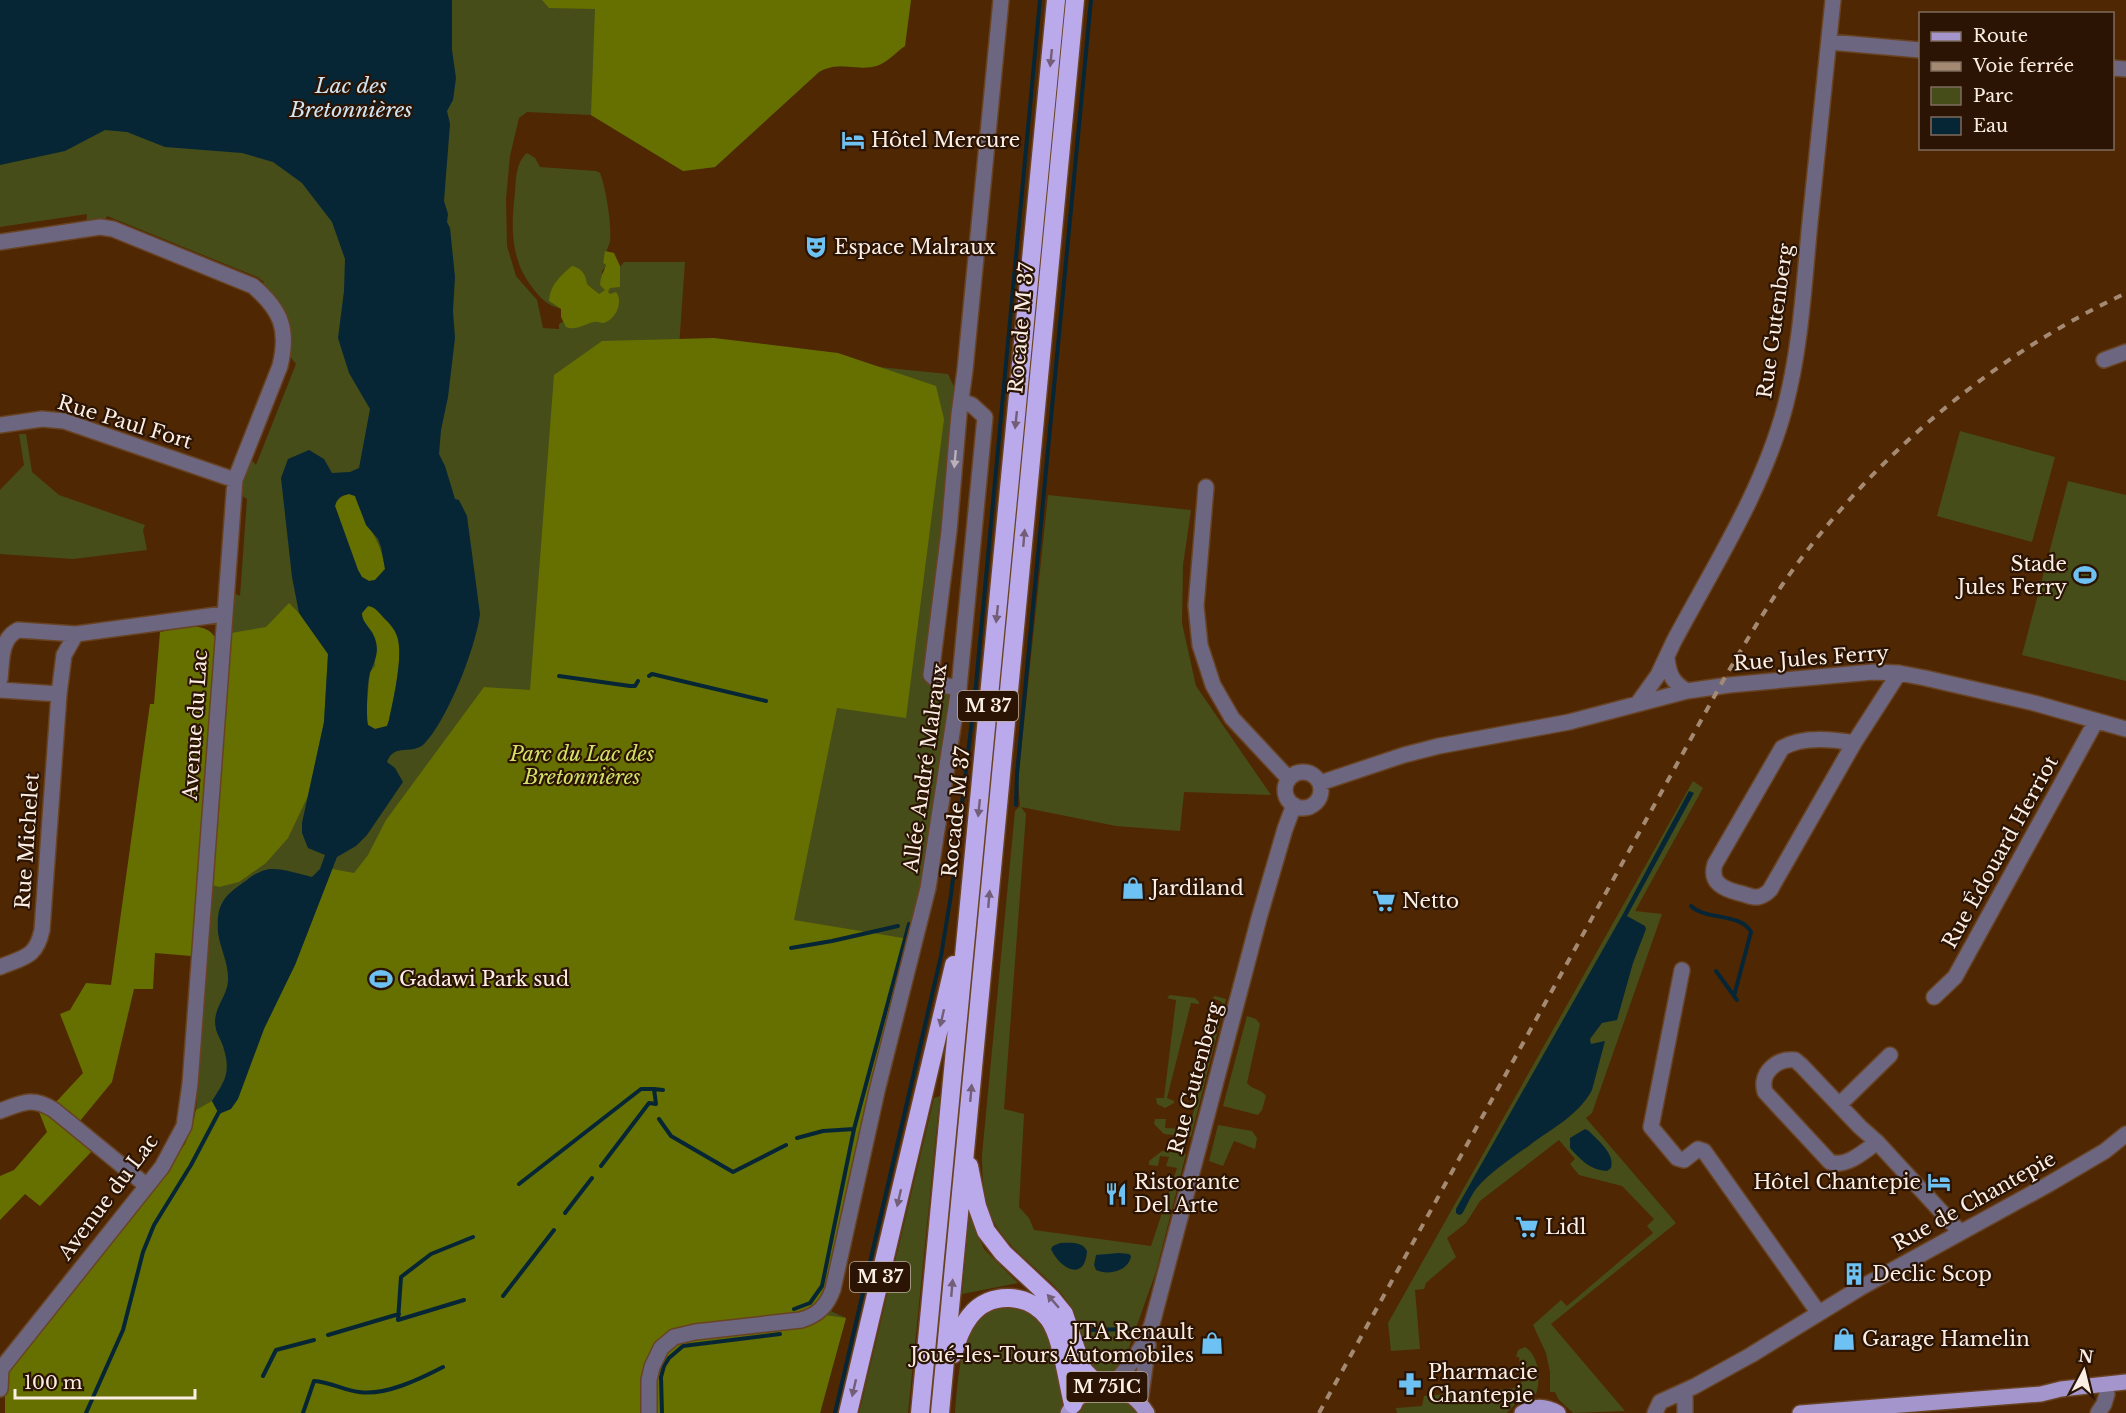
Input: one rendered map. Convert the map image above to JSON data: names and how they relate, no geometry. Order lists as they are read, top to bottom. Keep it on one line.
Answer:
{"streets":{"highway":["Rocade M 37","M 37"],"main road":["M 751C"],"street":["Rue Gutenberg","Rue Paul Fort","Rue Jules Ferry","Avenue du Lac","Allée André Malraux","Rue Michelet","Rue Édouard Herriot","Rue de Chantepie"]},"crossings":[["Rue Gutenberg","Rue Jules Ferry"],["Rue Gutenberg","M 37"],["Rue Gutenberg","M 751C"],["Rocade M 37","M 37"],["Rue Paul Fort","Avenue du Lac"],["Rue Jules Ferry","Rue Édouard Herriot"],["M 37","M 751C"]],"water":["Lac des Bretonnières"],"parks":["Parc du Lac des Bretonnières"],"places":{"hotel":["Hôtel Mercure","Hôtel Chantepie"],"theatre":["Espace Malraux"],"sports":["Stade Jules Ferry","Gadawi Park sud"],"shop":["Jardiland","Garage Hamelin","JTA Renault Joué-les-Tours Automobiles"],"supermarket":["Netto","Lidl"],"restaurant":["Ristorante Del Arte"],"building":["Declic Scop"],"pharmacy":["Pharmacie Chantepie"]},"legend":["Route","Voie ferrée","Parc","Eau"],"scale_bar":"100 m","north":"top"}
